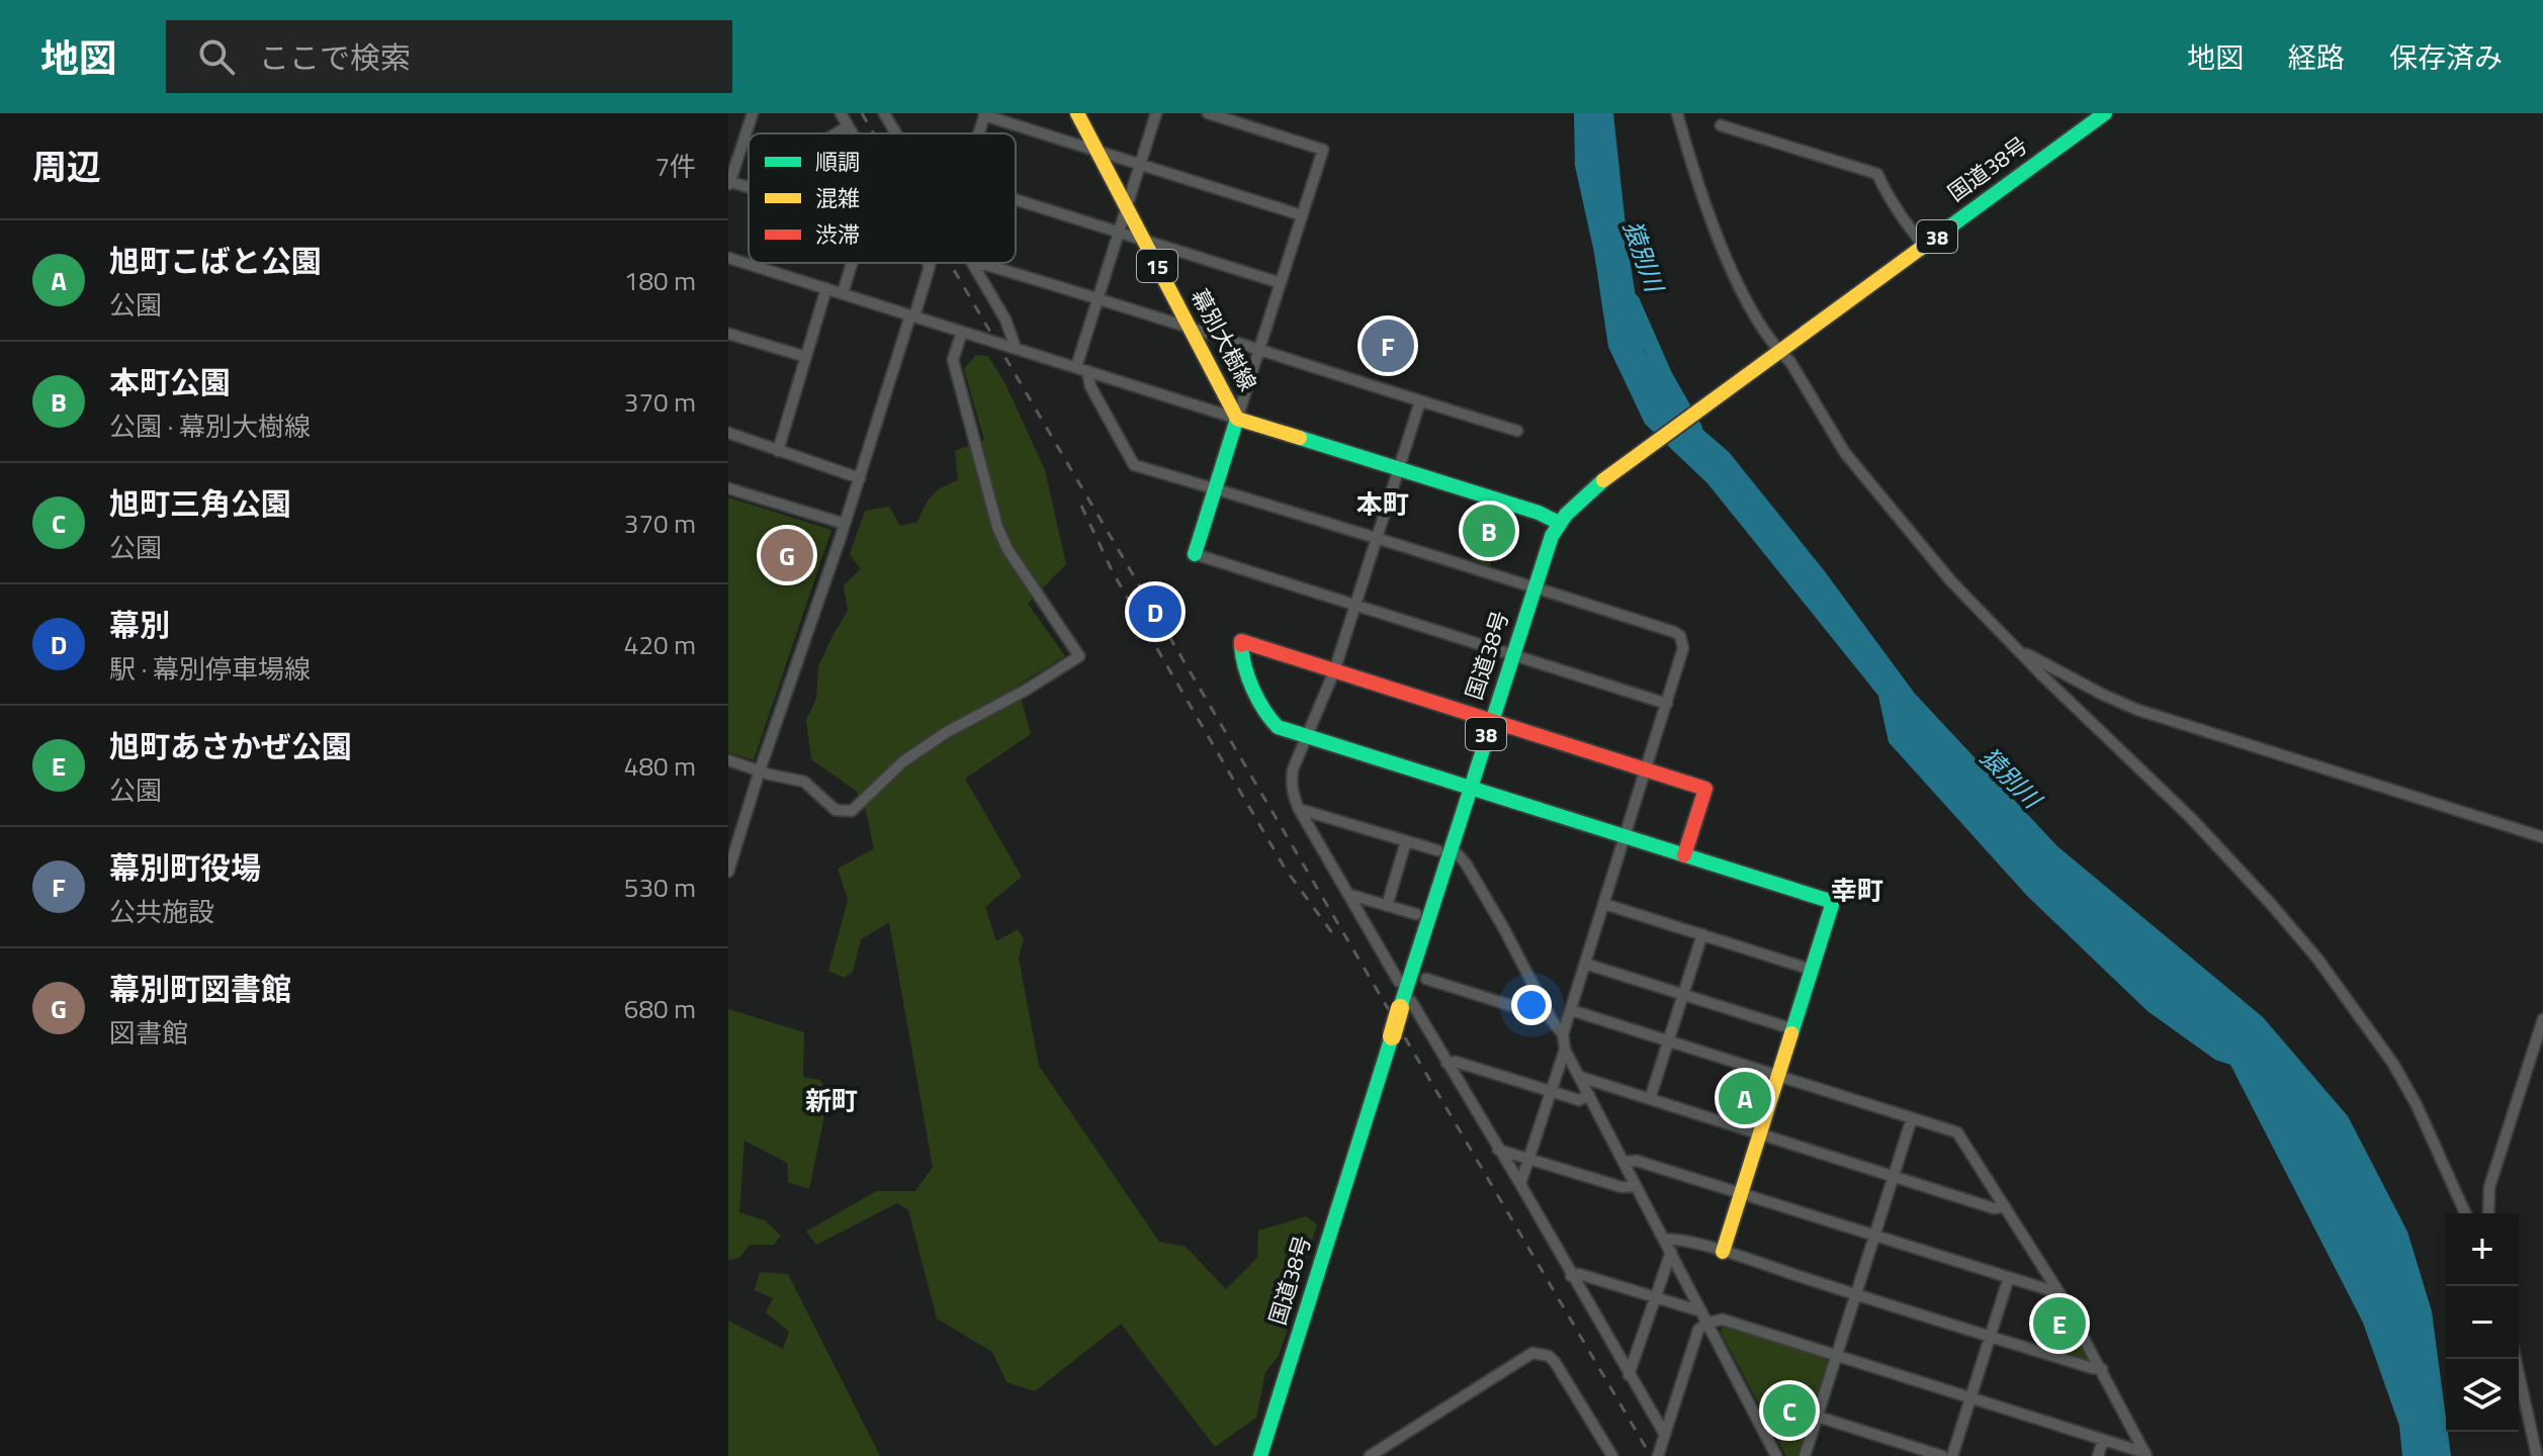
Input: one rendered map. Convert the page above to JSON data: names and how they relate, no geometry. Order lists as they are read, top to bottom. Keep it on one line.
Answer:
{"streets":{"main road":["国道38号","38","15","幕別大樹線"]},"crossings":[["国道38号","幕別大樹線"]],"districts":["本町","幸町","新町"],"water":["猿別川"],"legend":["順調","混雑","渋滞"],"page":{"header":"地図","search":"ここで検索","nav":["地図","経路","保存済み"],"heading":["周辺","7件"],"list":[{"mark":"A","name":"旭町こばと公園","note":"公園","value":"180 m"},{"mark":"B","name":"本町公園","note":"公園 · 幕別大樹線","value":"370 m"},{"mark":"C","name":"旭町三角公園","note":"公園","value":"370 m"},{"mark":"D","name":"幕別","note":"駅 · 幕別停車場線","value":"420 m"},{"mark":"E","name":"旭町あさかぜ公園","note":"公園","value":"480 m"},{"mark":"F","name":"幕別町役場","note":"公共施設","value":"530 m"},{"mark":"G","name":"幕別町図書館","note":"図書館","value":"680 m"}],"pins":["F","B","G","D","A","E","C"],"map_buttons":["+","−"]}}
